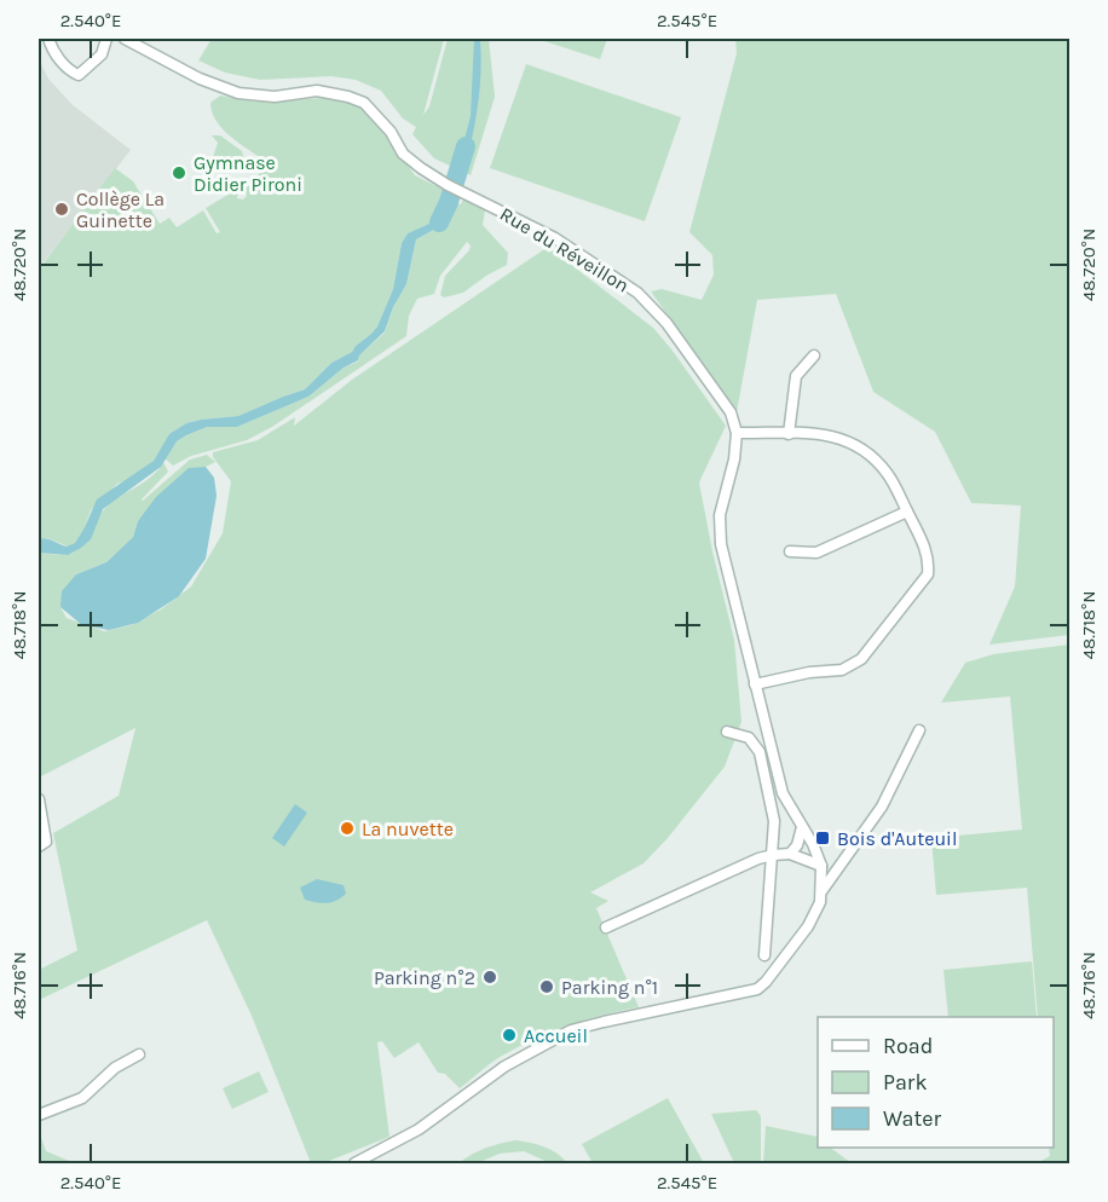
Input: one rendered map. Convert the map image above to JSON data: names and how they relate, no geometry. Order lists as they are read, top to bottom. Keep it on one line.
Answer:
{"streets":{"street":["Rue du Réveillon"]},"places":{"other":["Gymnase Didier Pironi","Collège La Guinette","La nuvette","Parking n°2","Parking n°1","Accueil"],"transit":["Bois d'Auteuil"]},"legend":["Road","Park","Water"],"coordinates":["2.540°E","2.545°E","48.720°N","48.718°N","48.716°N"]}
